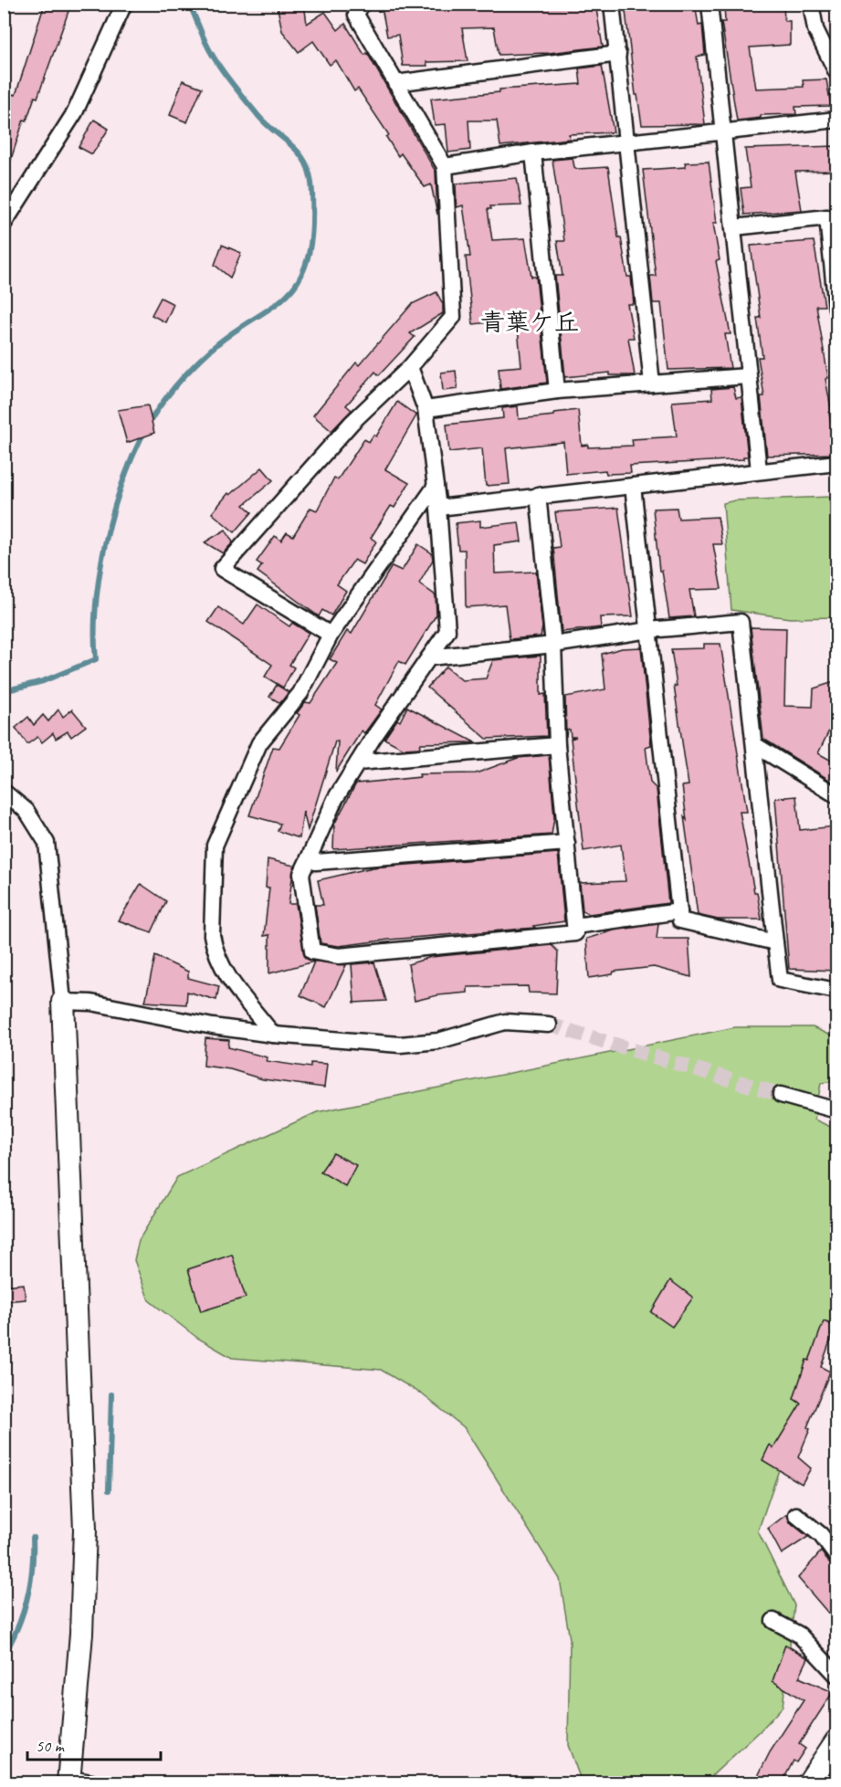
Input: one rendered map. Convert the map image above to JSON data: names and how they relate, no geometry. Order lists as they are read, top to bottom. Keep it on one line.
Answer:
{"districts":["青葉ケ丘"],"scale_bar":"50 m"}
